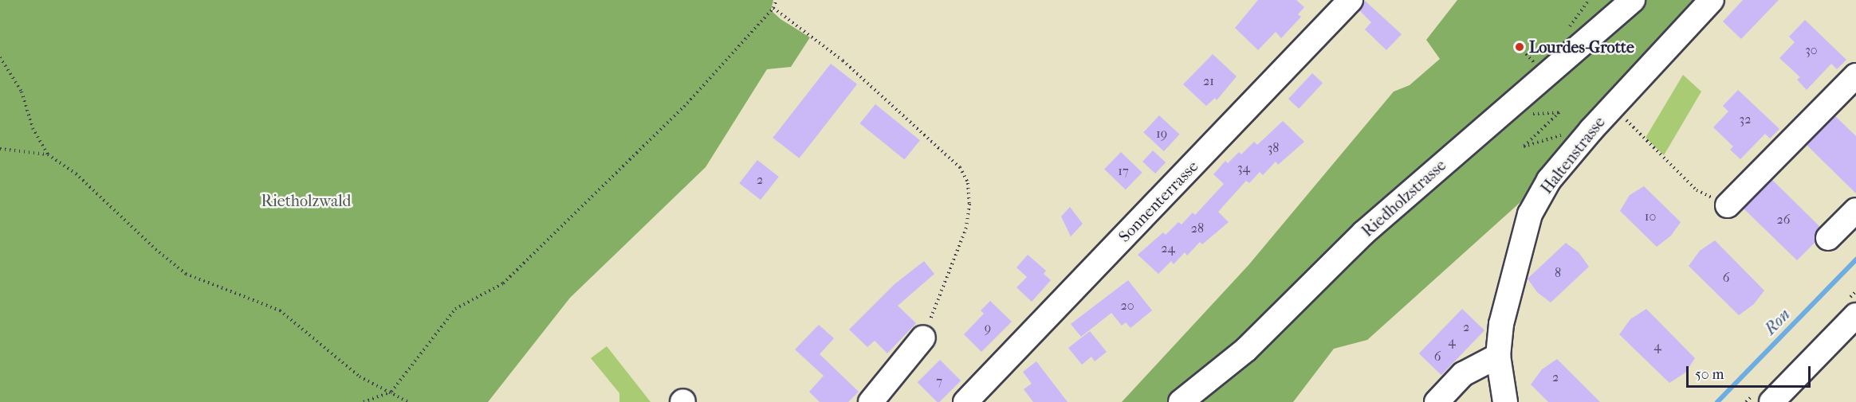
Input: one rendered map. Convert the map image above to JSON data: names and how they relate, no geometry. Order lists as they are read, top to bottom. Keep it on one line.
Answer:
{"streets":{"street":["Haltenstrasse","Riedholzstrasse","Sonnenterrasse"]},"water":["Ron"],"parks":["Rietholzwald"],"places":["Lourdes-Grotte"],"house_numbers":["30","21","32","19","38","34","17","2","10","26","28","24","8","6","20","2","9","4","4","6","2","7"],"scale_bar":"50 m"}
